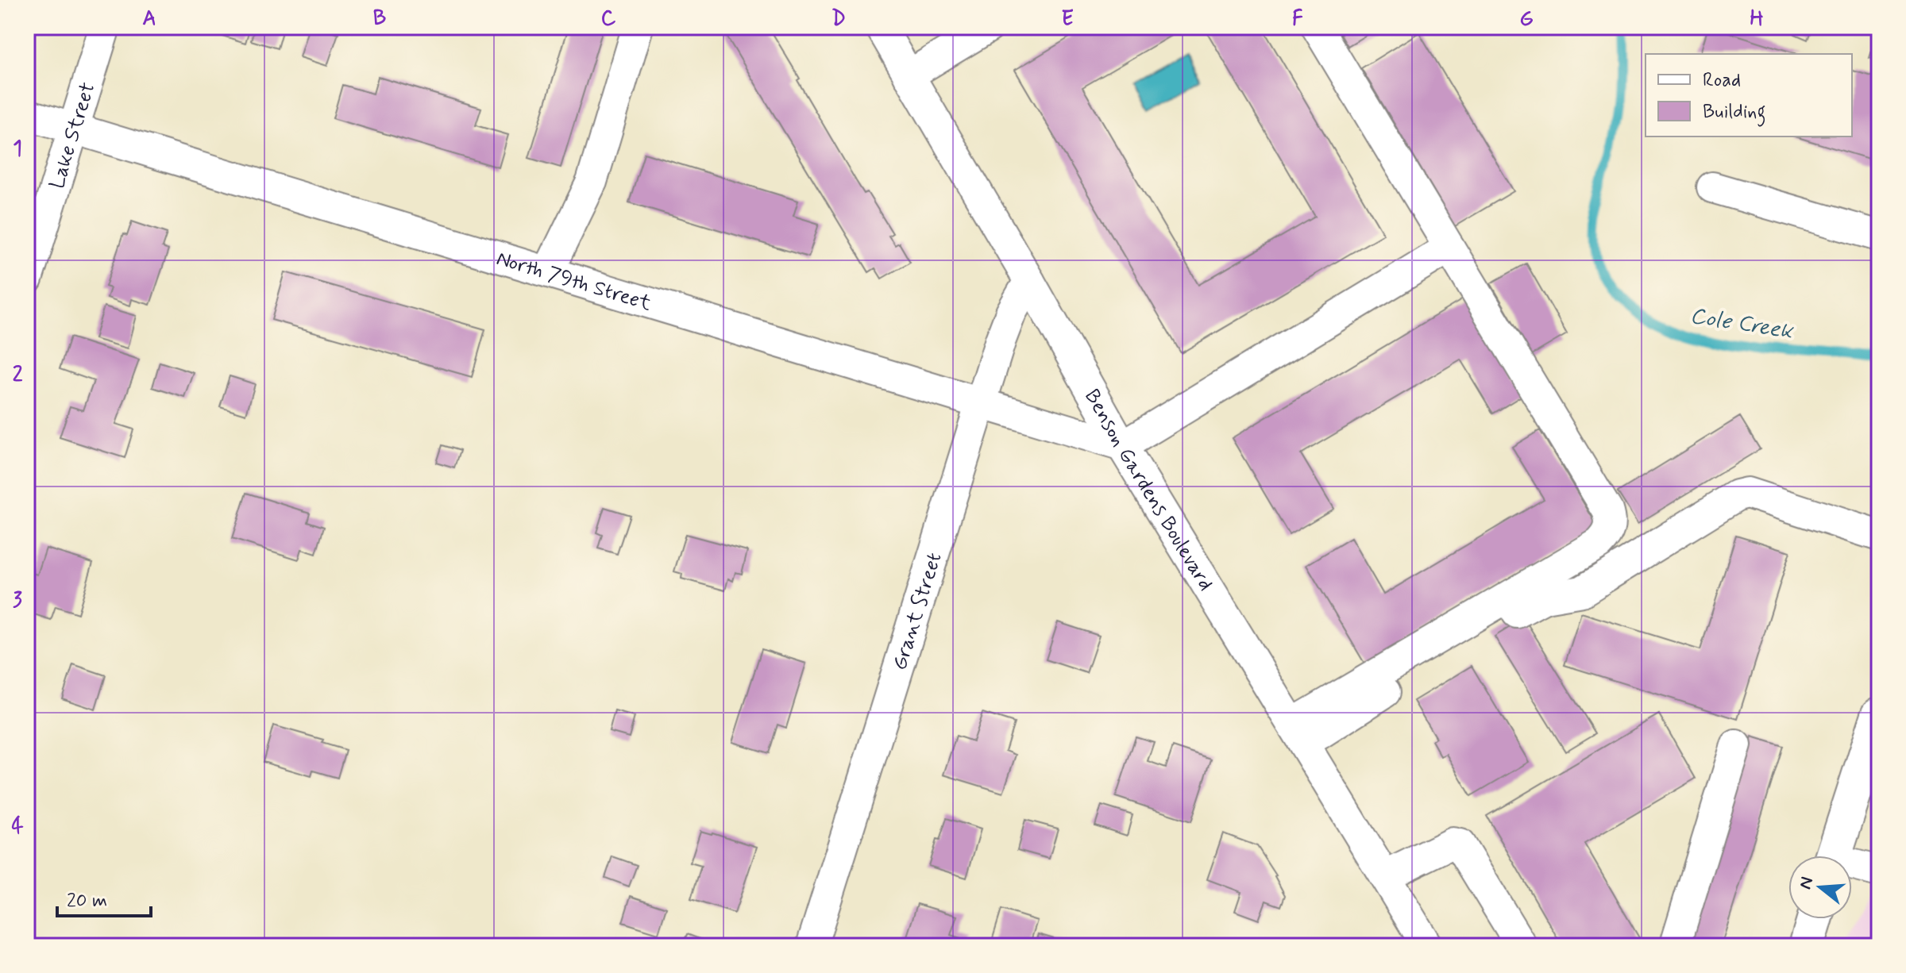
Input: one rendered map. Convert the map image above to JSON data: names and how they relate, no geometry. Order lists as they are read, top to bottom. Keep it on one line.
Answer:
{"streets":{"street":["Lake Street","North 79th Street","Benson Gardens Boulevard","Grant Street"]},"crossings":[["Lake Street","North 79th Street"],["North 79th Street","Benson Gardens Boulevard"],["North 79th Street","Grant Street"],["Benson Gardens Boulevard","Grant Street"]],"water":["Cole Creek"],"legend":["Road","Building"],"scale_bar":"20 m","north":"left","grid":{"columns":["A","B","C","D","E","F","G","H"],"rows":["1","2","3","4"]}}
